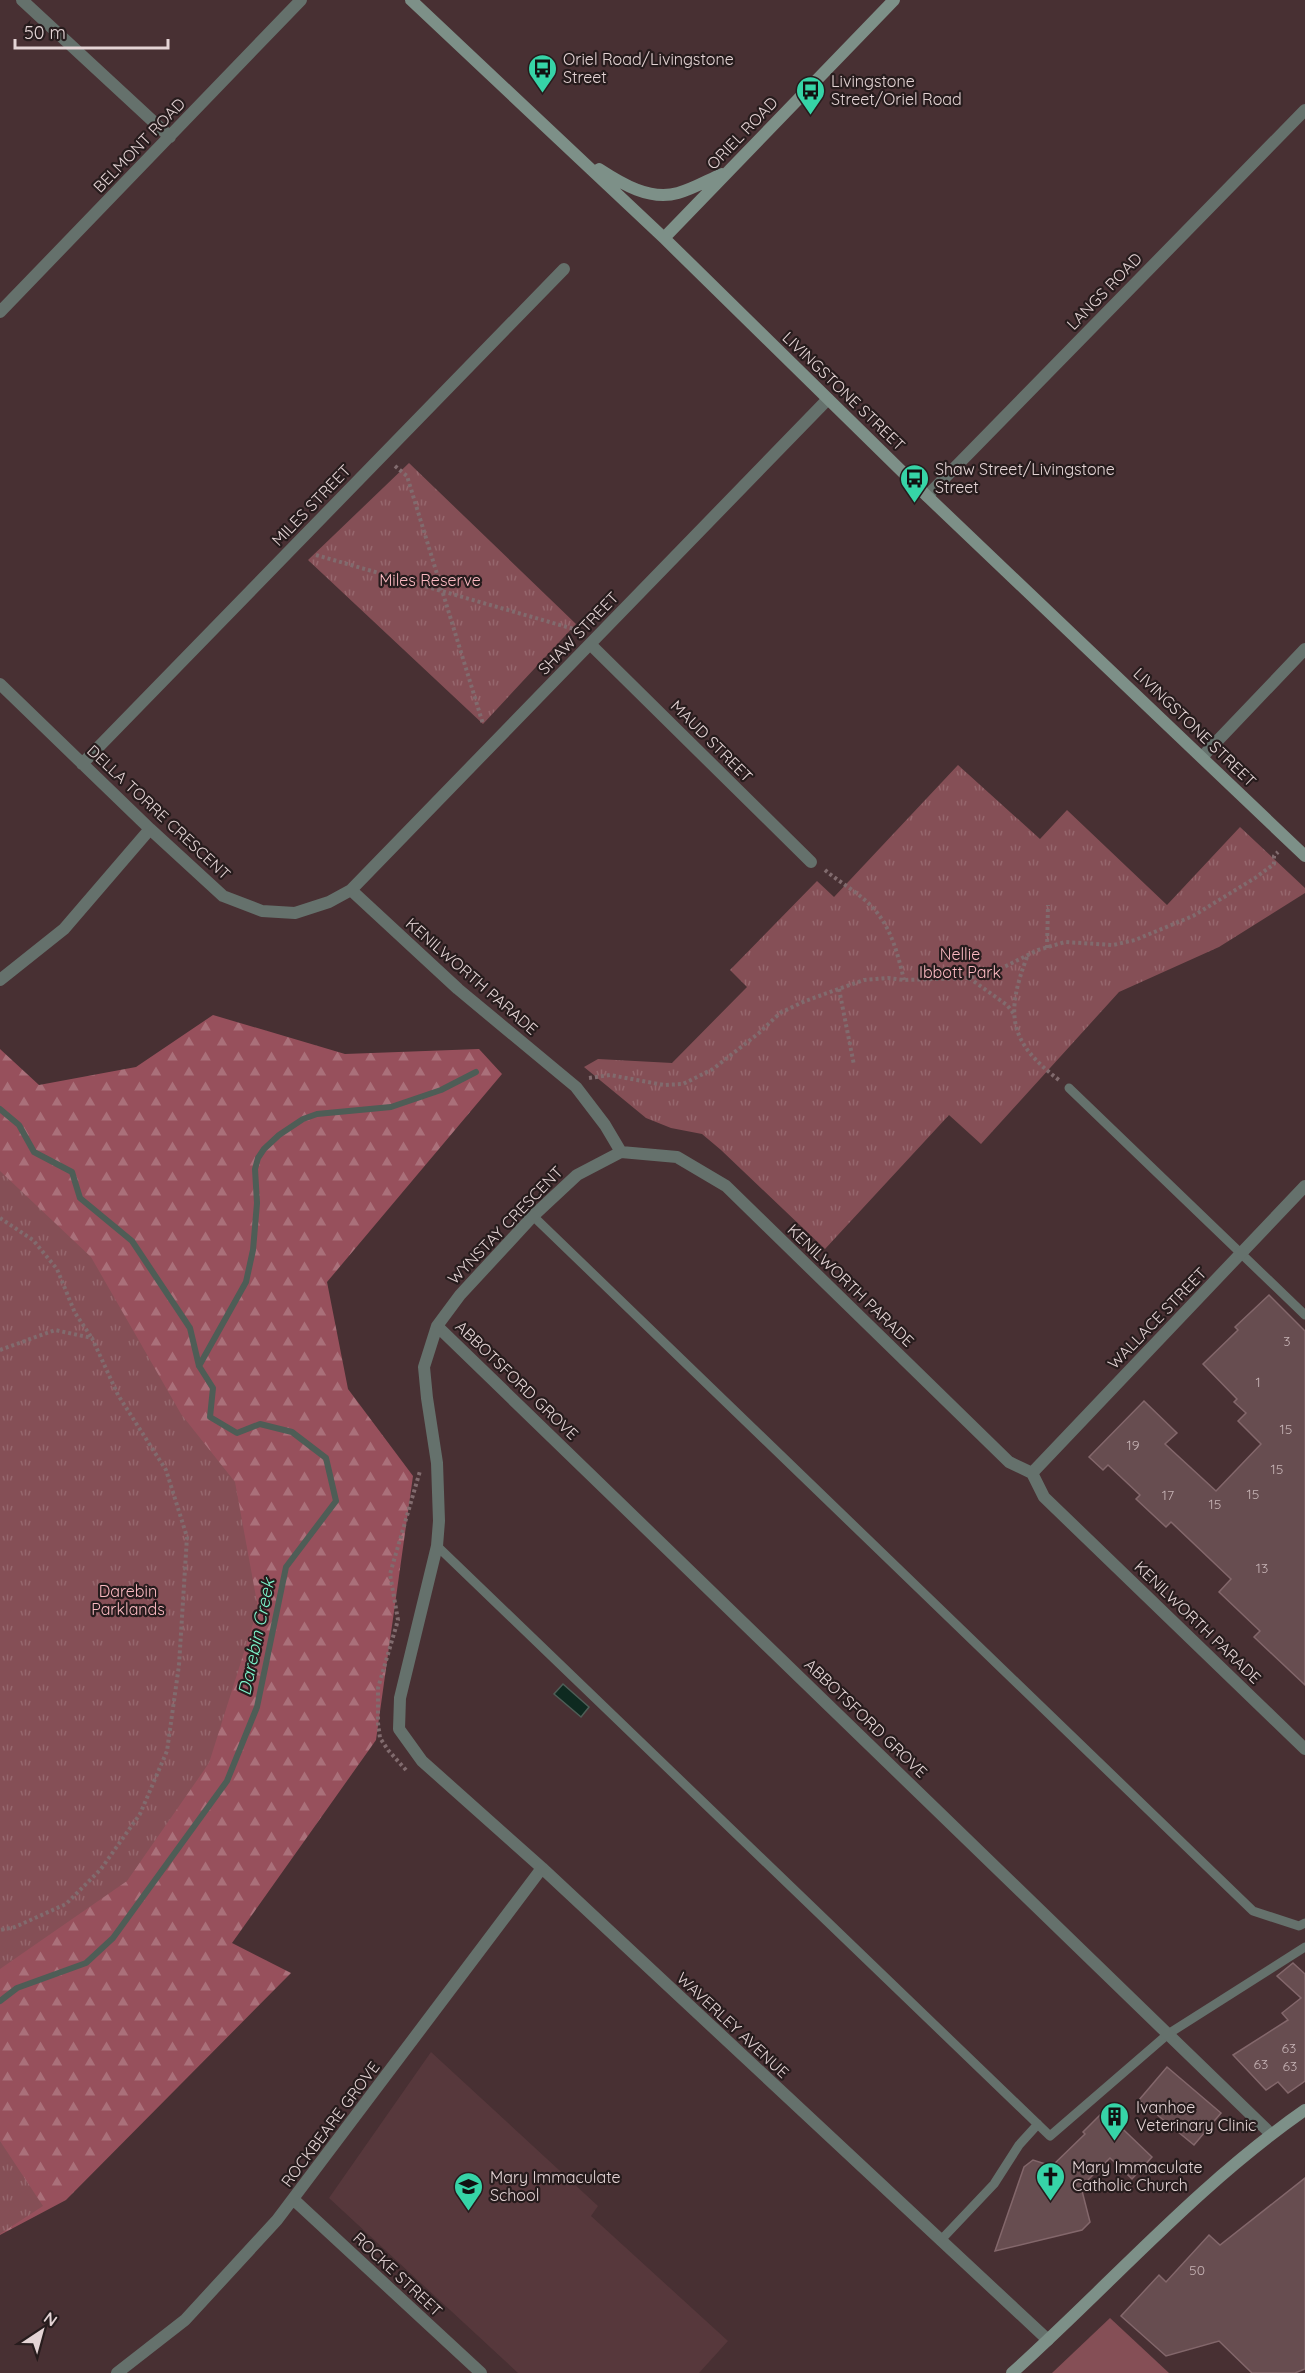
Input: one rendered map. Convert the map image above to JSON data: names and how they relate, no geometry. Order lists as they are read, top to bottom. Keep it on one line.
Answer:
{"streets":{"main road":["ORIEL ROAD","LIVINGSTONE STREET"],"street":["BELMONT ROAD","LANGS ROAD","MILES STREET","SHAW STREET","MAUD STREET","DELLA TORRE CRESCENT","KENILWORTH PARADE","WYNSTAY CRESCENT","WALLACE STREET","ABBOTSFORD GROVE","WAVERLEY AVENUE","ROCKBEARE GROVE","ROCKE STREET"]},"crossings":[["ORIEL ROAD","LIVINGSTONE STREET"],["LANGS ROAD","LIVINGSTONE STREET"],["LIVINGSTONE STREET","SHAW STREET"],["MILES STREET","DELLA TORRE CRESCENT"],["SHAW STREET","MAUD STREET"],["SHAW STREET","DELLA TORRE CRESCENT"],["SHAW STREET","KENILWORTH PARADE"],["DELLA TORRE CRESCENT","KENILWORTH PARADE"],["KENILWORTH PARADE","WYNSTAY CRESCENT"],["KENILWORTH PARADE","WALLACE STREET"],["WYNSTAY CRESCENT","ABBOTSFORD GROVE"],["WYNSTAY CRESCENT","WAVERLEY AVENUE"],["WAVERLEY AVENUE","ROCKBEARE GROVE"],["ROCKBEARE GROVE","ROCKE STREET"]],"water":["Darebin Creek"],"parks":["Miles Reserve","Nellie Ibbott Park","Darebin Parklands"],"places":{"bus stop":["Oriel Road/Livingstone Street","Livingstone Street/Oriel Road","Shaw Street/Livingstone Street"],"building":["Ivanhoe Veterinary Clinic"],"church":["Mary Immaculate Catholic Church"],"school or university":["Mary Immaculate School"]},"house_numbers":["3","1","15","19","15","15","17","15","13","63","63","63","50"],"scale_bar":"50 m","north":"top right"}
